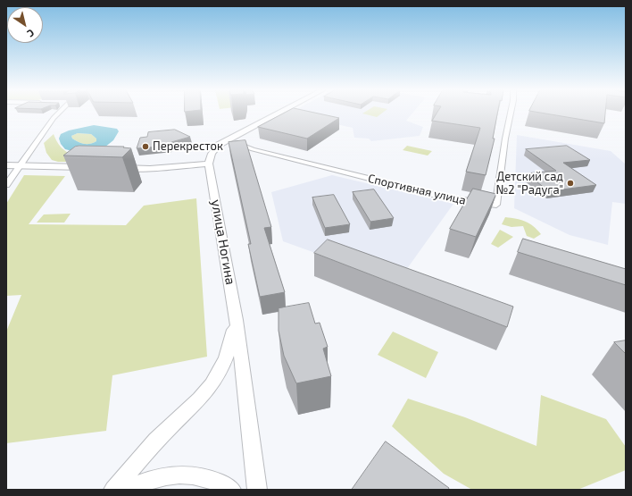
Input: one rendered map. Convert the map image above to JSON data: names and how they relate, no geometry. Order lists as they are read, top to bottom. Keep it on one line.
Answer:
{"streets":{"street":["Спортивная улица","улица Ногина"]},"places":["Перекресток","Детский сад №2 \"Радуга\""],"north":"bottom right"}
